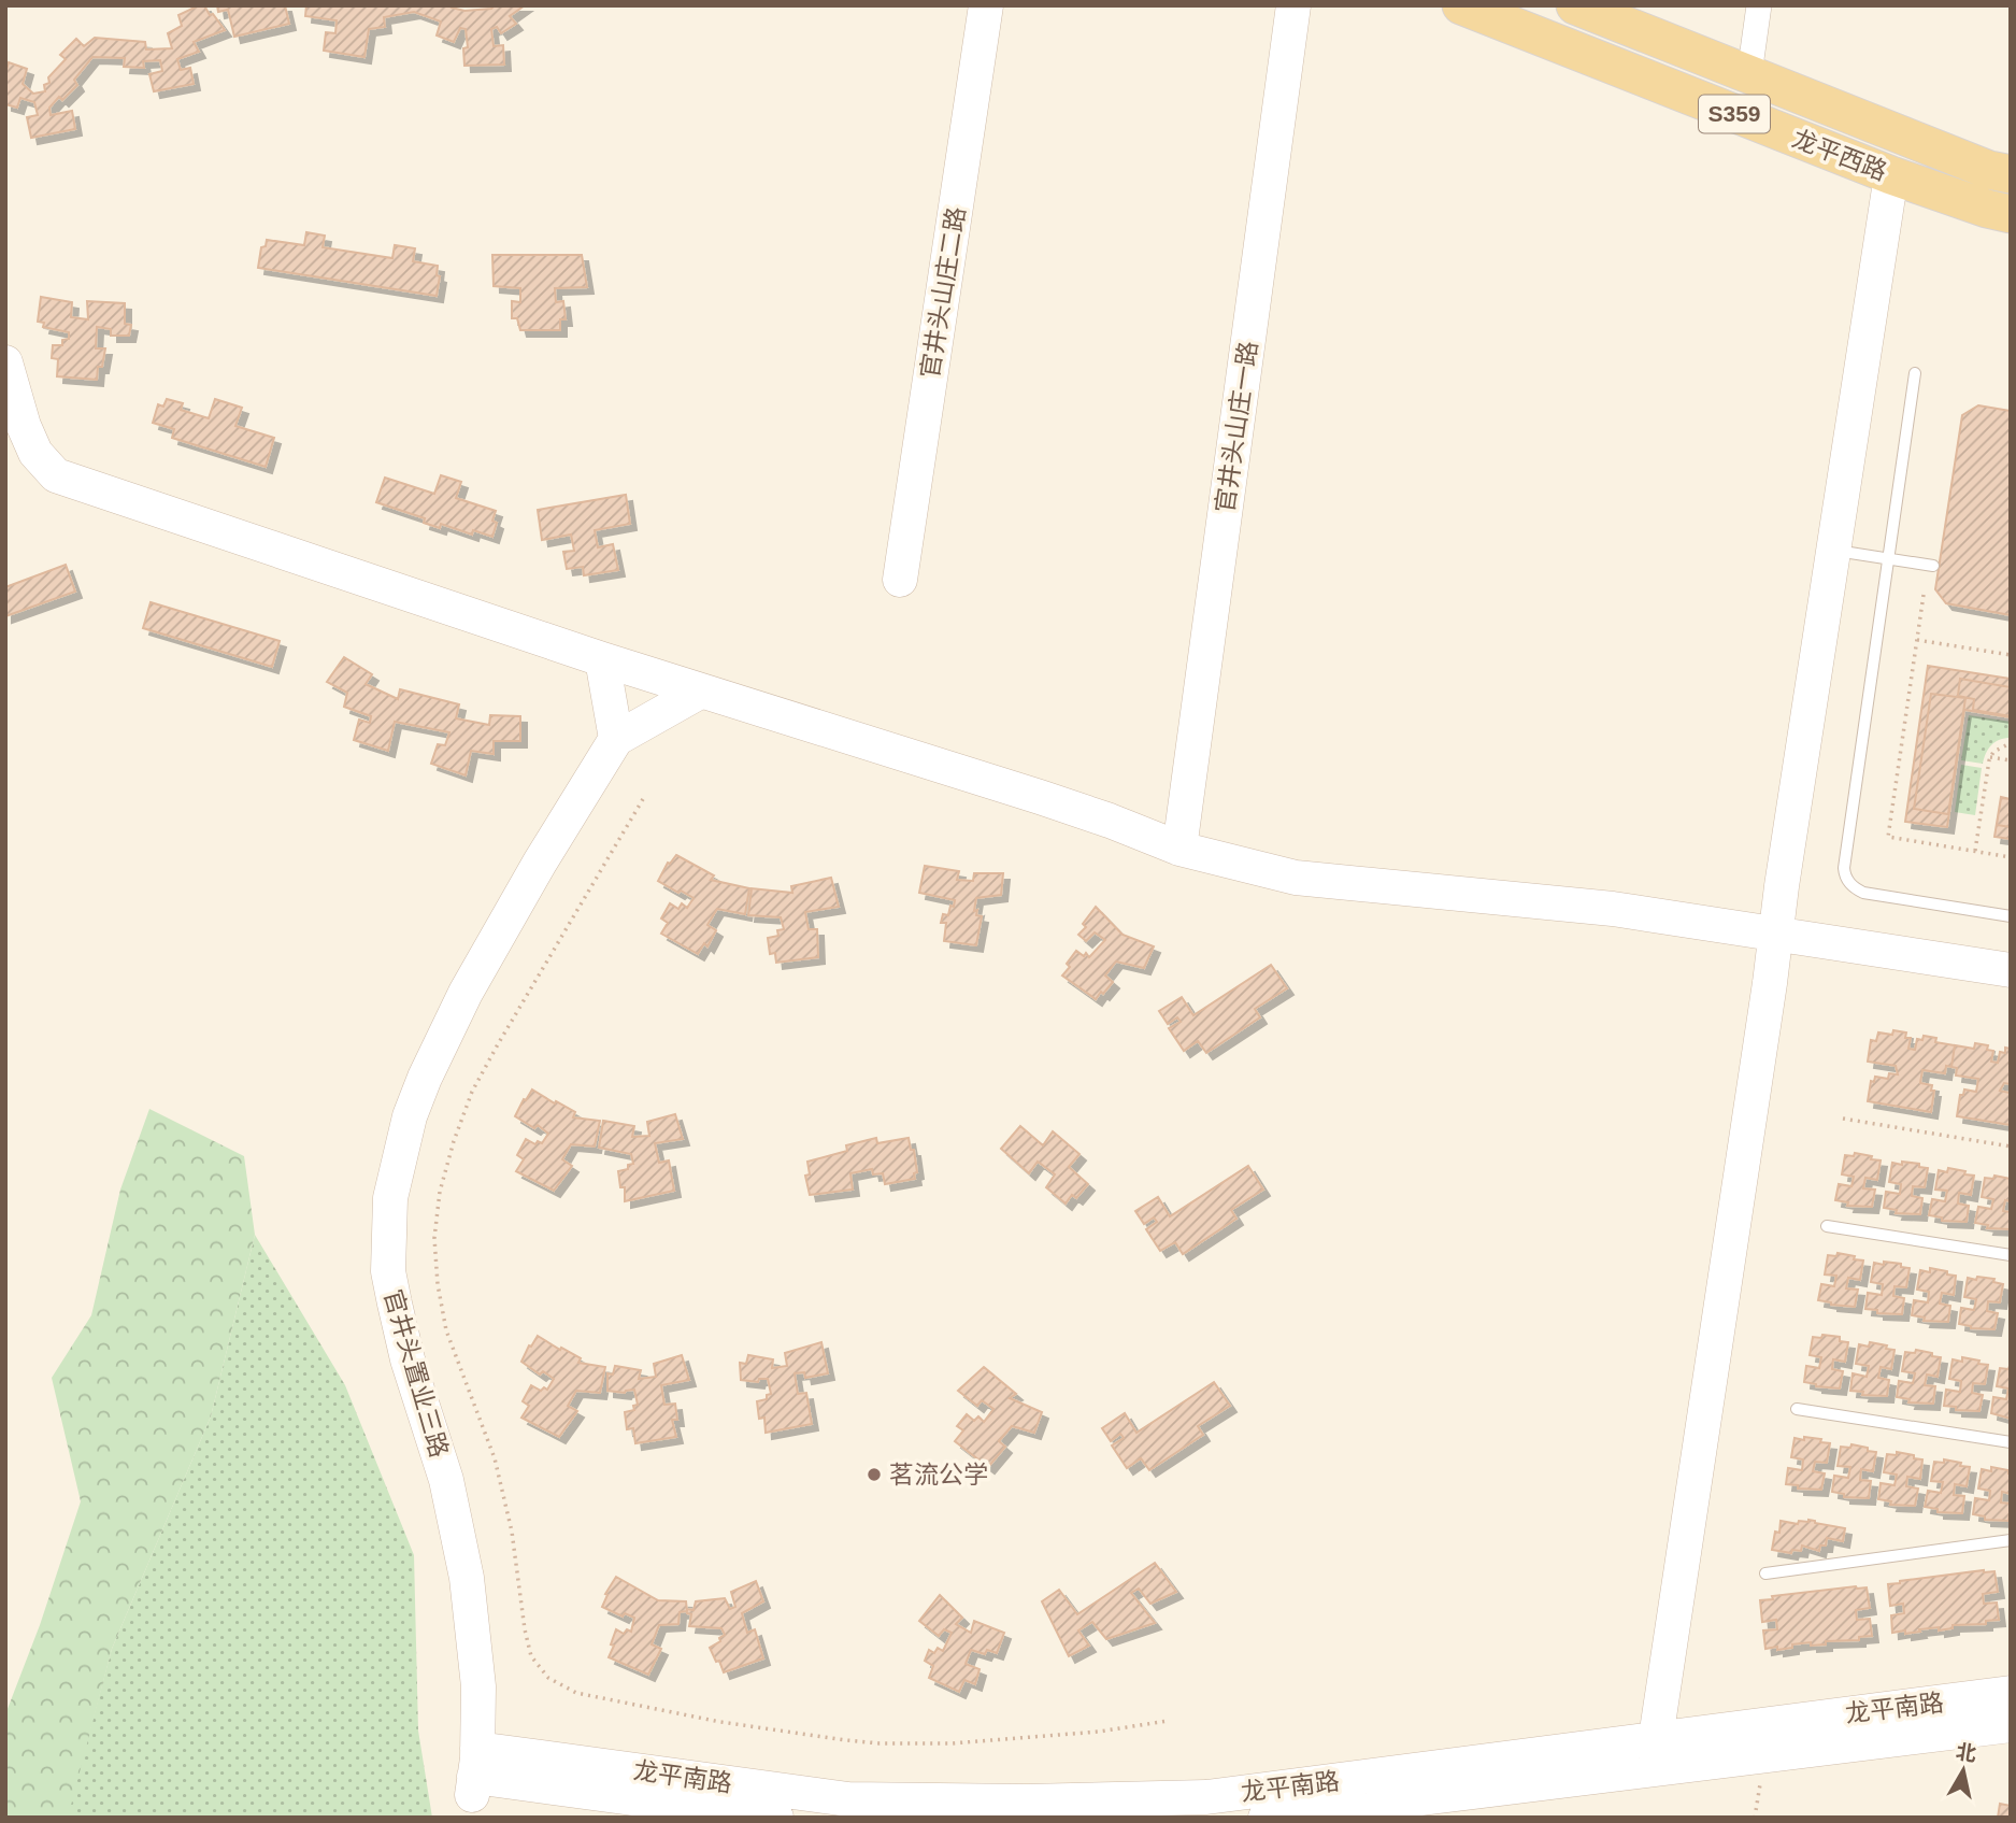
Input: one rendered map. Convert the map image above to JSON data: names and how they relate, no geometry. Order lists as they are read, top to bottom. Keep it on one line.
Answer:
{"streets":{"main road":["S359","龙平西路"],"street":["官井头山庄二路","官井头山庄一路","官井头置业三路","龙平南路"]},"crossings":[["官井头置业三路","龙平南路"]],"places":["茗流公学"],"north":"top"}
